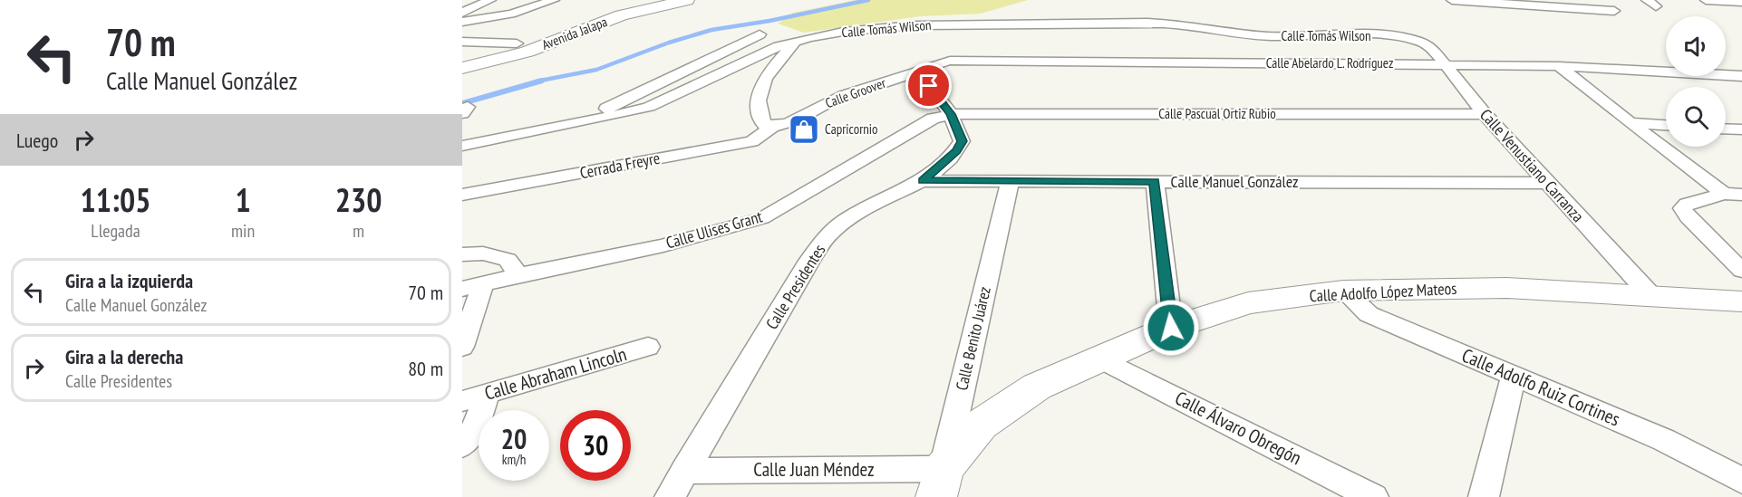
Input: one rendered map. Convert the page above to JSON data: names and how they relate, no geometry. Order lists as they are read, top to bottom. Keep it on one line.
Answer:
{"streets":{"street":["Calle Tomás Wilson","Avenida Jalapa","Calle Abelardo L. Rodríguez","Calle Groover","Calle Pascual Ortiz Rubio","Cerrada Freyre","Calle Venustiano Carranza","Calle Manuel González","Calle Ulises Grant","Calle Presidentes","Calle Adolfo López Mateos","Calle Benito Juárez","Calle Abraham Lincoln","Calle Adolfo Ruiz Cortines","Calle Álvaro Obregón","Calle Juan Méndez"]},"crossings":[["Calle Tomás Wilson","Calle Venustiano Carranza"],["Calle Abelardo L. Rodríguez","Calle Groover"],["Calle Abelardo L. Rodríguez","Calle Venustiano Carranza"],["Calle Abelardo L. Rodríguez","Calle Presidentes"],["Calle Groover","Cerrada Freyre"],["Calle Groover","Calle Presidentes"],["Calle Pascual Ortiz Rubio","Calle Venustiano Carranza"],["Calle Pascual Ortiz Rubio","Calle Ulises Grant"],["Calle Pascual Ortiz Rubio","Calle Presidentes"],["Calle Venustiano Carranza","Calle Manuel González"],["Calle Venustiano Carranza","Calle Adolfo López Mateos"],["Calle Manuel González","Calle Presidentes"],["Calle Manuel González","Calle Benito Juárez"],["Calle Ulises Grant","Calle Presidentes"],["Calle Presidentes","Calle Juan Méndez"],["Calle Adolfo López Mateos","Calle Benito Juárez"],["Calle Adolfo López Mateos","Calle Adolfo Ruiz Cortines"],["Calle Adolfo López Mateos","Calle Álvaro Obregón"],["Calle Adolfo López Mateos","Calle Juan Méndez"],["Calle Benito Juárez","Calle Juan Méndez"]],"places":{"shop":["Capricornio"]},"page":{"turn":["70 m","Calle Manuel González"],"then":"Luego","eta":["11:05","Llegada","1","min","230","m"],"list":[{"name":"Gira a la izquierda","note":"Calle Manuel González","value":"70 m"},{"name":"Gira a la derecha","note":"Calle Presidentes","value":"80 m"}],"speed":"20 km/h","limit":"30"}}
